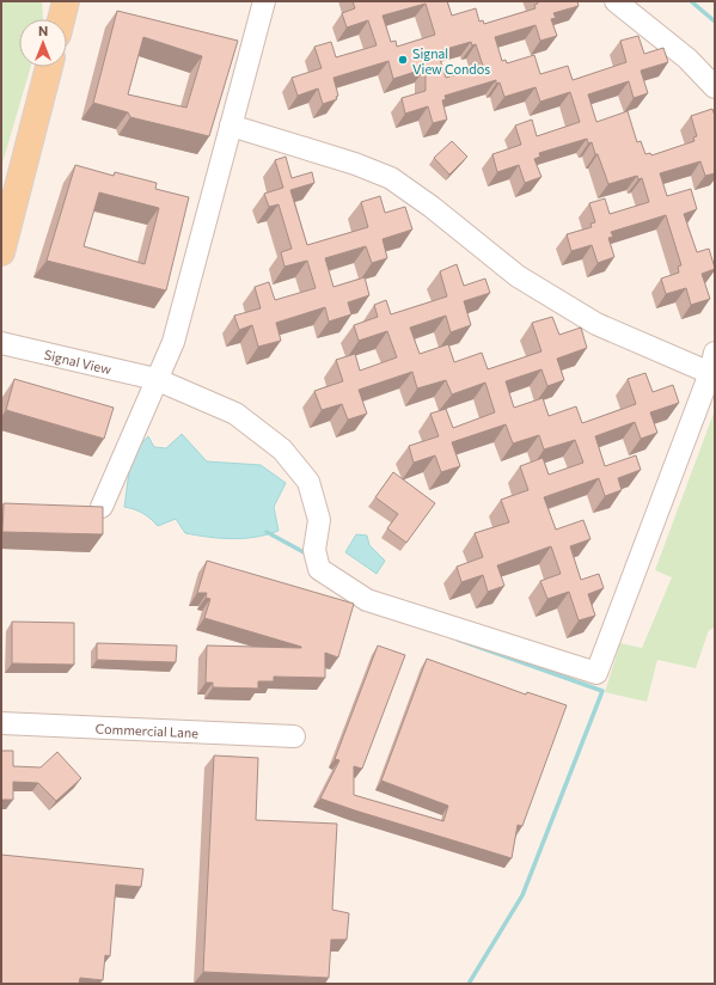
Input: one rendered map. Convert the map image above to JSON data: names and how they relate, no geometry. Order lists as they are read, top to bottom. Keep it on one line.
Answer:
{"streets":{"street":["Signal View","Commercial Lane"]},"places":["Signal View Condos"],"north":"top"}
